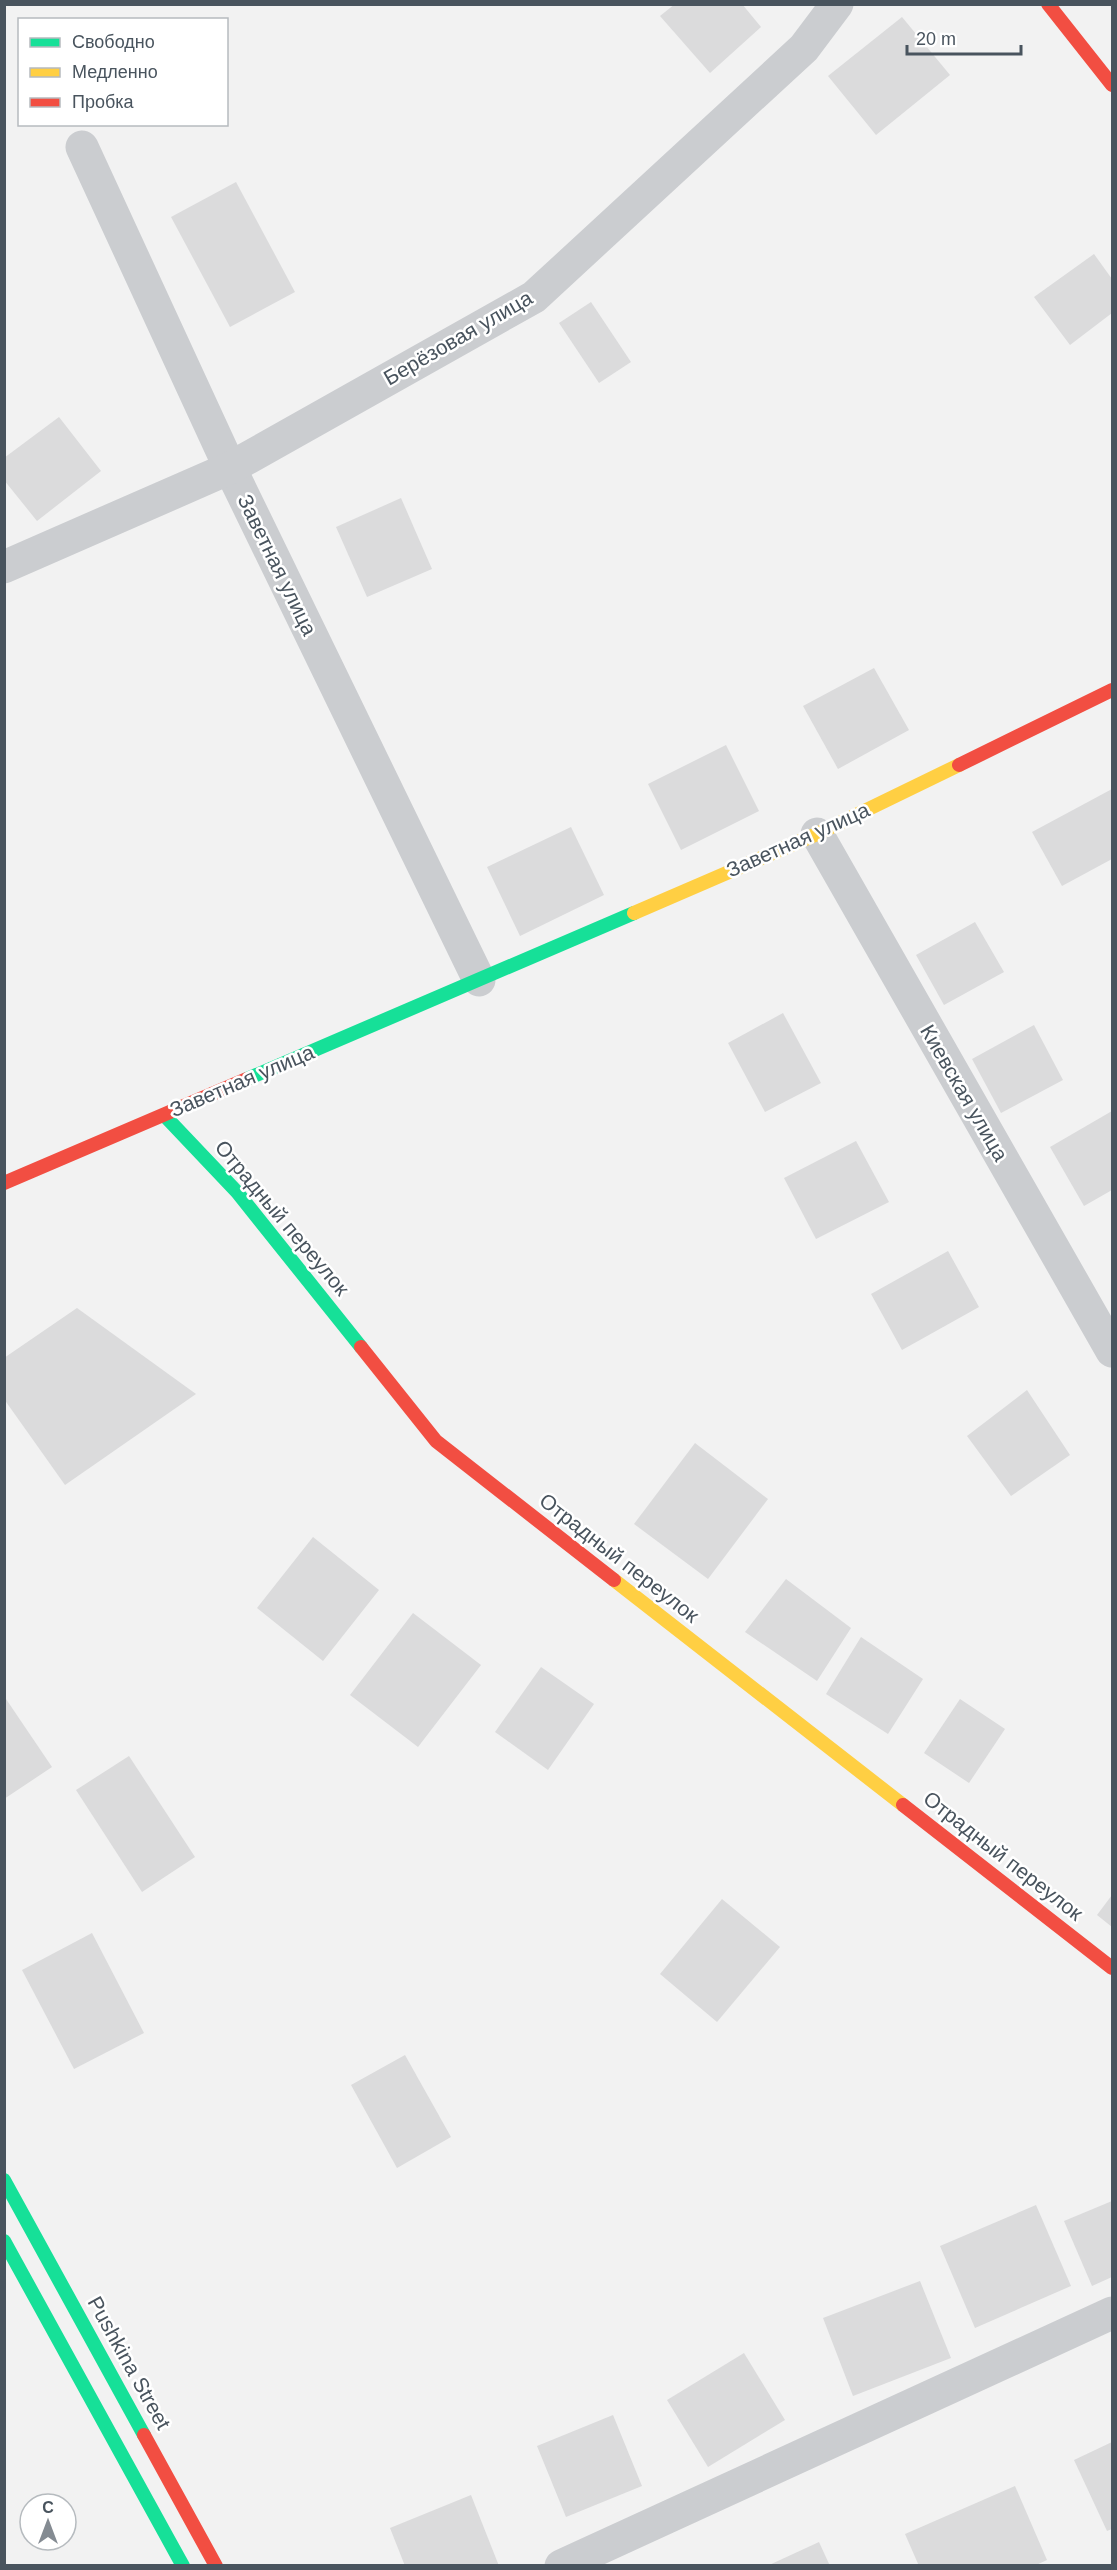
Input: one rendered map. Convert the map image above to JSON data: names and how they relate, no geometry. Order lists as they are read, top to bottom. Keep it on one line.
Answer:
{"streets":{"street":["Берёзовая улица","Заветная улица","Киевская улица","Отрадный переулок","Pushkina Street"]},"crossings":[["Берёзовая улица","Заветная улица"],["Заветная улица","Киевская улица"],["Заветная улица","Отрадный переулок"]],"legend":["Свободно","Медленно","Пробка"],"scale_bar":"20 m","north":"top"}
